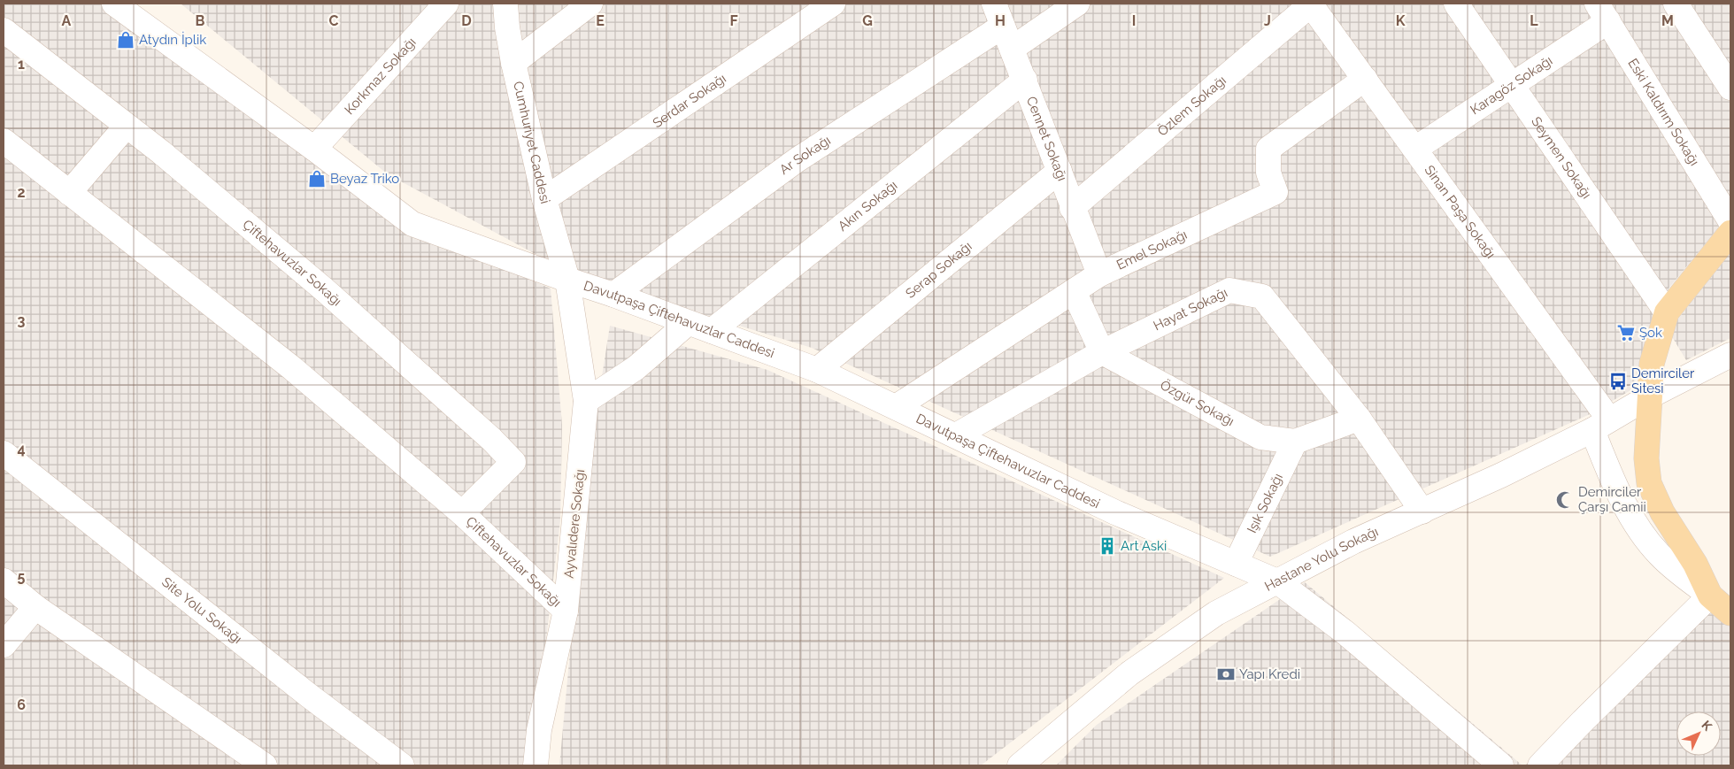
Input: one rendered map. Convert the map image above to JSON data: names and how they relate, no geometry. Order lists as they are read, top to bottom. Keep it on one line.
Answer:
{"streets":{"street":["Korkmaz Sokağı","Karagöz Sokağı","Serdar Sokağı","Özlem Sokağı","Eski Kaldırım Sokağı","Cennet Sokağı","Cumhuriyet Caddesi","Ar Sokağı","Seymen Sokağı","Akın Sokağı","Sinan Paşa Sokağı","Emel Sokağı","Çiftehavuzlar Sokağı","Serap Sokağı","Hayat Sokağı","Davutpaşa Çiftehavuzlar Caddesi","Özgür Sokağı","Işık Sokağı","Ayvalıdere Sokağı","Hastane Yolu Sokağı","Site Yolu Sokağı"]},"crossings":[["Korkmaz Sokağı","Davutpaşa Çiftehavuzlar Caddesi"],["Karagöz Sokağı","Eski Kaldırım Sokağı"],["Karagöz Sokağı","Seymen Sokağı"],["Karagöz Sokağı","Sinan Paşa Sokağı"],["Serdar Sokağı","Cumhuriyet Caddesi"],["Özlem Sokağı","Cennet Sokağı"],["Özlem Sokağı","Sinan Paşa Sokağı"],["Cennet Sokağı","Ar Sokağı"],["Cennet Sokağı","Akın Sokağı"],["Cennet Sokağı","Emel Sokağı"],["Cennet Sokağı","Serap Sokağı"],["Cumhuriyet Caddesi","Davutpaşa Çiftehavuzlar Caddesi"],["Cumhuriyet Caddesi","Ayvalıdere Sokağı"],["Ar Sokağı","Davutpaşa Çiftehavuzlar Caddesi"],["Akın Sokağı","Davutpaşa Çiftehavuzlar Caddesi"],["Sinan Paşa Sokağı","Emel Sokağı"],["Sinan Paşa Sokağı","Hastane Yolu Sokağı"],["Emel Sokağı","Davutpaşa Çiftehavuzlar Caddesi"],["Çiftehavuzlar Sokağı","Ayvalıdere Sokağı"],["Serap Sokağı","Davutpaşa Çiftehavuzlar Caddesi"],["Hayat Sokağı","Davutpaşa Çiftehavuzlar Caddesi"],["Hayat Sokağı","Özgür Sokağı"],["Hayat Sokağı","Hastane Yolu Sokağı"],["Davutpaşa Çiftehavuzlar Caddesi","Işık Sokağı"],["Davutpaşa Çiftehavuzlar Caddesi","Ayvalıdere Sokağı"],["Davutpaşa Çiftehavuzlar Caddesi","Hastane Yolu Sokağı"],["Özgür Sokağı","Işık Sokağı"]],"places":{"shop":["Atydın İplik","Beyaz Triko"],"supermarket":["Şok"],"bus stop":["Demirciler Sitesi"],"mosque":["Demirciler Çarşı Camii"],"building":["Art Aski"],"bank":["Yapı Kredi"]},"north":"top right","grid":{"columns":["A","B","C","D","E","F","G","H","I","J","K","L","M"],"rows":["1","2","3","4","5","6"]}}
